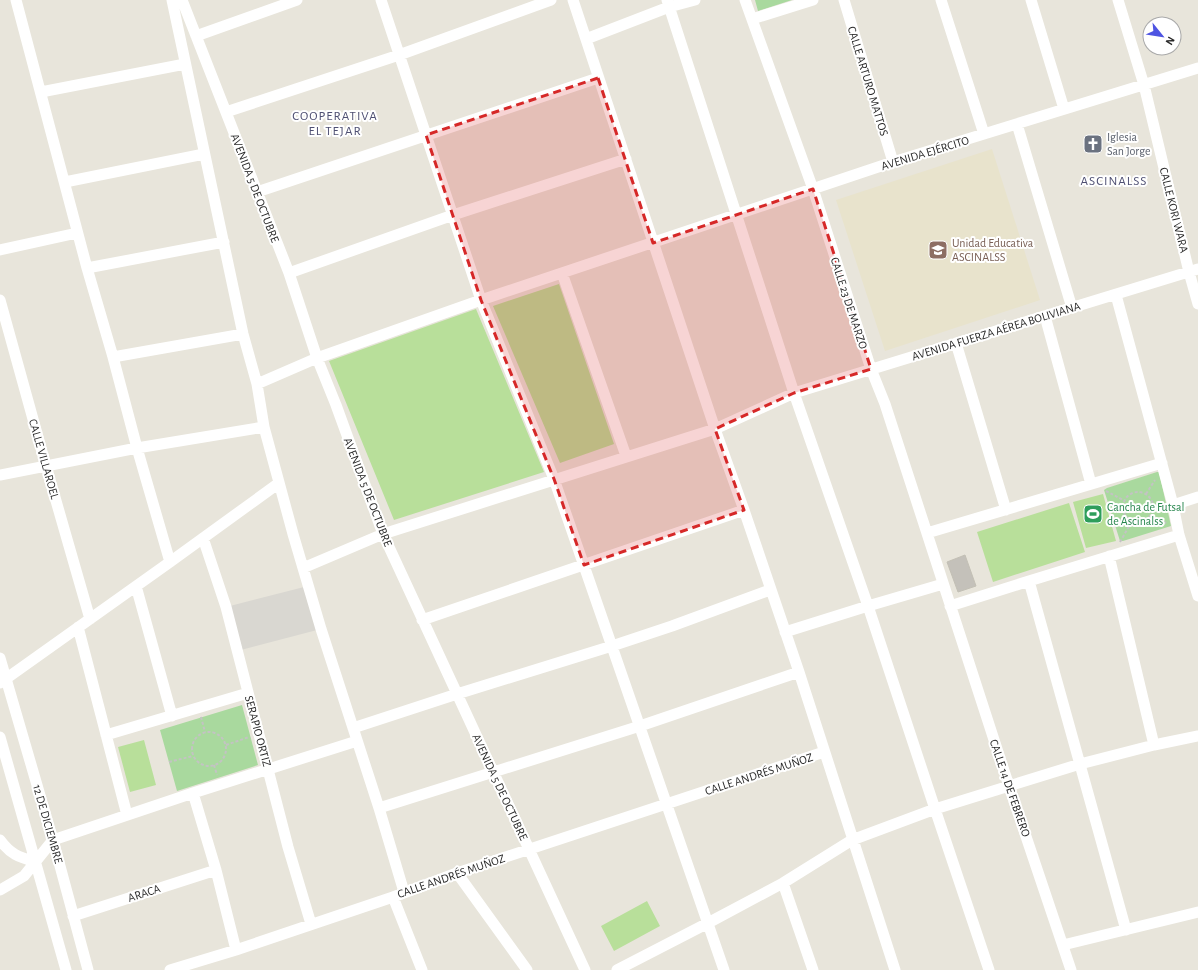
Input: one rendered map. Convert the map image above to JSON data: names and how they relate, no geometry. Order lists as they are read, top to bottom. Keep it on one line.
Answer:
{"streets":{"street":["CALLE ARTURO MATTOS","AVENIDA EJÉRCITO","AVENIDA 5 DE OCTUBRE","CALLE KORI WARA","CALLE 23 DE MARZO","AVENIDA FUERZA AÉREA BOLIVIANA","CALLE VILLAROEL","SERAPIO ORTIZ","CALLE ANDRÉS MUÑOZ","CALLE 14 DE FEBRERO","12 DE DICIEMBRE","ARACA"]},"crossings":[["CALLE ARTURO MATTOS","AVENIDA EJÉRCITO"],["AVENIDA EJÉRCITO","AVENIDA 5 DE OCTUBRE"],["AVENIDA EJÉRCITO","CALLE KORI WARA"],["AVENIDA EJÉRCITO","CALLE 23 DE MARZO"],["AVENIDA 5 DE OCTUBRE","AVENIDA FUERZA AÉREA BOLIVIANA"],["AVENIDA 5 DE OCTUBRE","CALLE ANDRÉS MUÑOZ"],["CALLE KORI WARA","AVENIDA FUERZA AÉREA BOLIVIANA"],["CALLE 23 DE MARZO","AVENIDA FUERZA AÉREA BOLIVIANA"],["CALLE 23 DE MARZO","CALLE 14 DE FEBRERO"],["SERAPIO ORTIZ","CALLE ANDRÉS MUÑOZ"],["12 DE DICIEMBRE","ARACA"]],"districts":["COOPERATIVA EL TEJAR","ASCINALSS"],"places":{"church":["Iglesia San Jorge"],"school or university":["Unidad Educativa ASCINALSS"],"sports":["Cancha de Futsal de Ascinalss"]},"north":"bottom right"}
